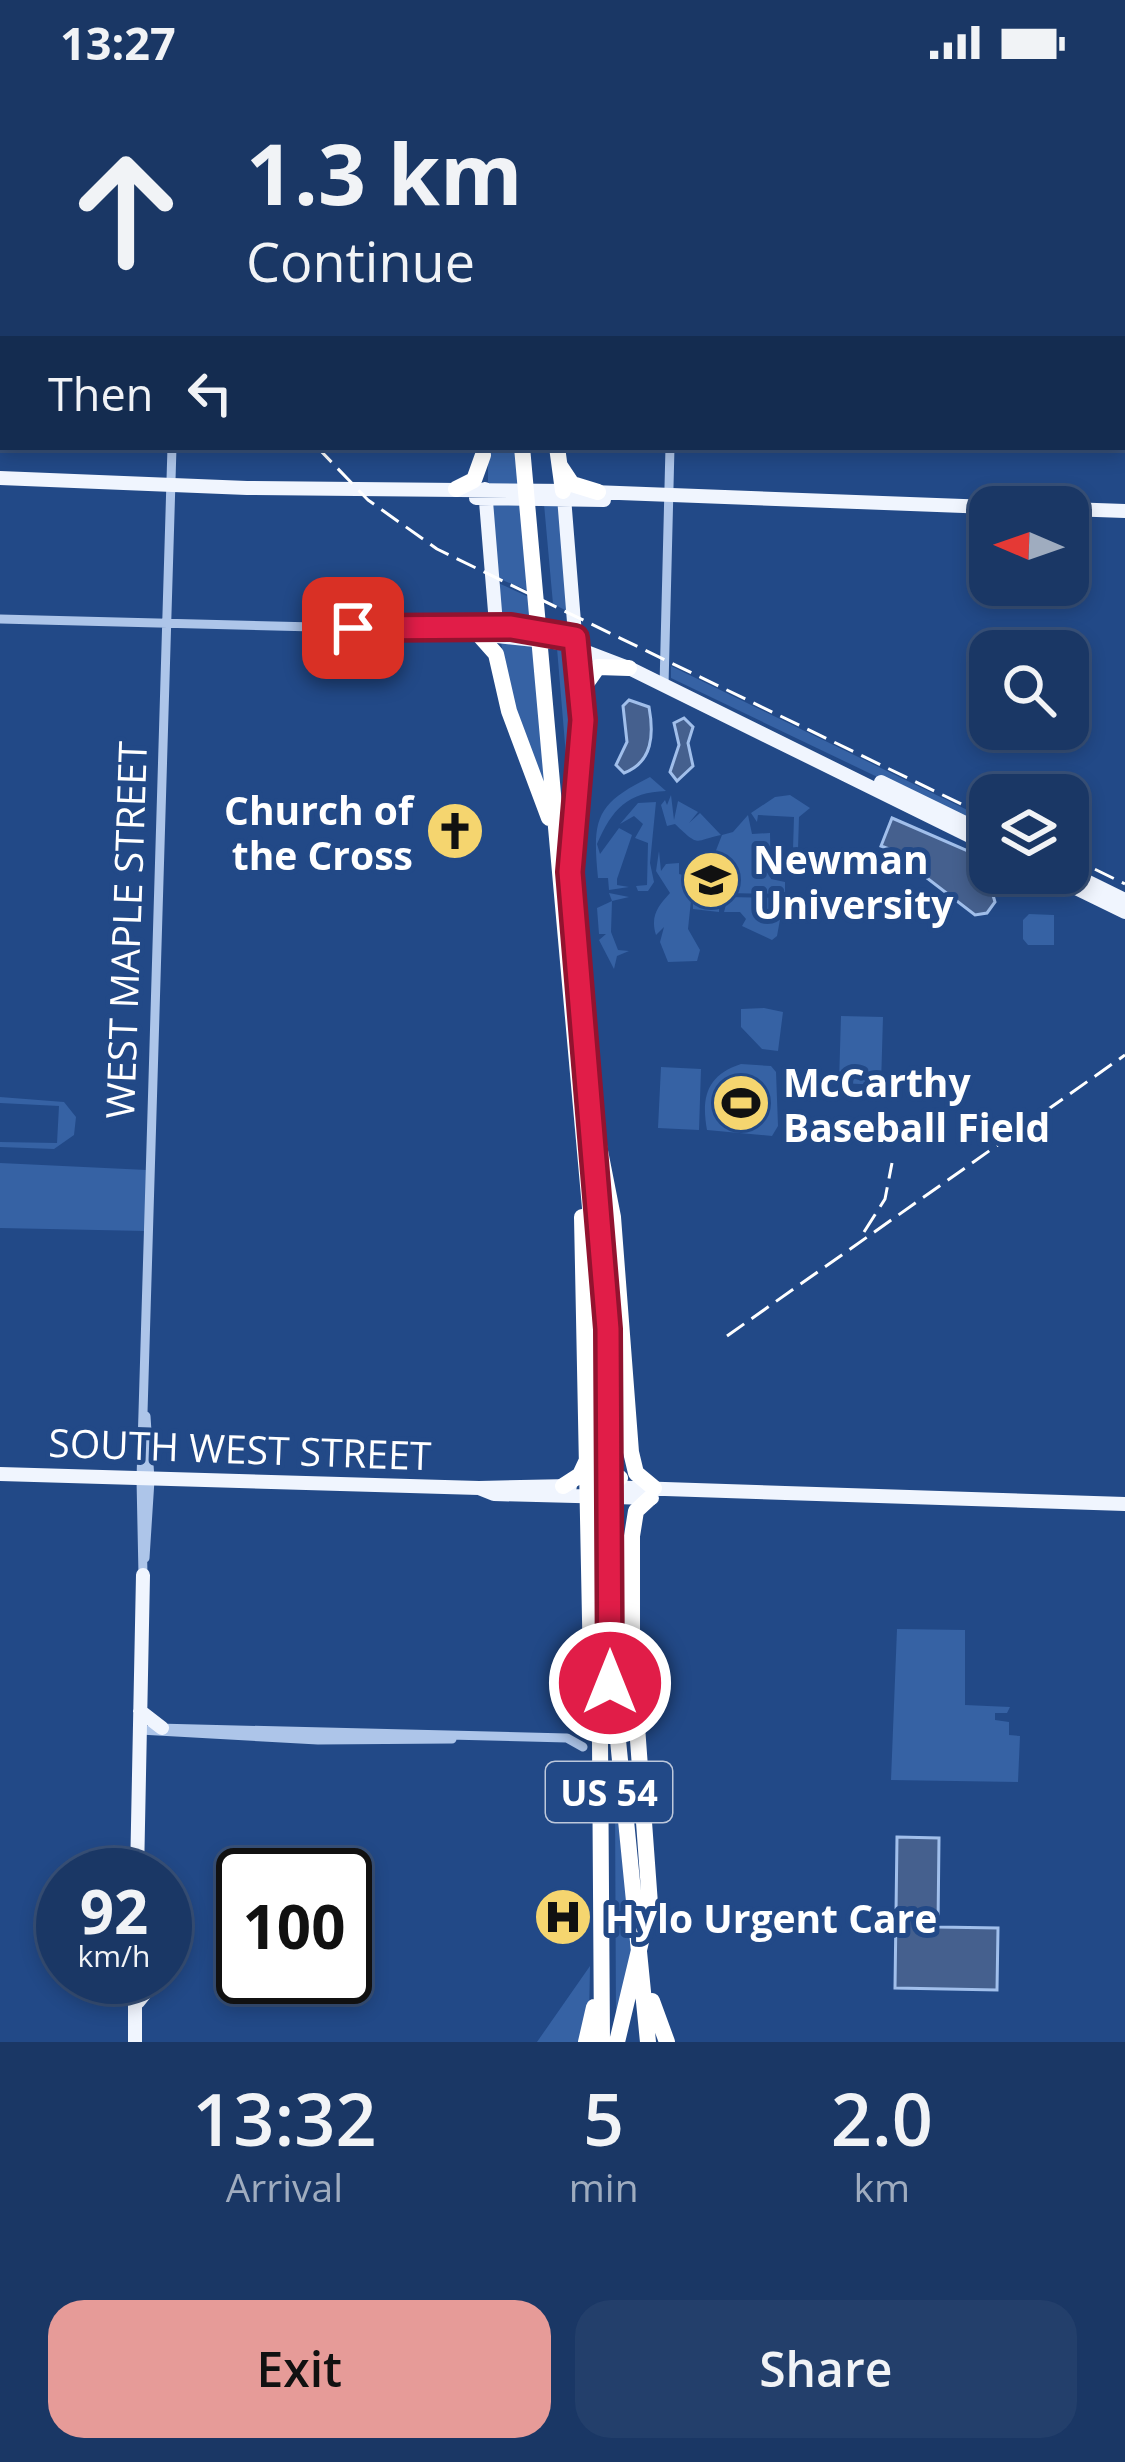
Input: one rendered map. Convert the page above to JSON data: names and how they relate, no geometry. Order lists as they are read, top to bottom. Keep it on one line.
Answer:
{"streets":{"highway":["US 54"],"main road":["WEST MAPLE STREET","SOUTH WEST STREET"]},"crossings":[["WEST MAPLE STREET","SOUTH WEST STREET"]],"places":{"church":["Church of the Cross"],"school or university":["Newman University"],"sports":["McCarthy Baseball Field"],"hospital":["Hylo Urgent Care"]},"north":"left","page":{"status":"13:27","turn":["1.3 km","Continue"],"then":"Then","speed":"92 km/h","limit":"100","eta":["13:32","Arrival","5","min","2.0","km"],"buttons":["Exit","Share"]}}
